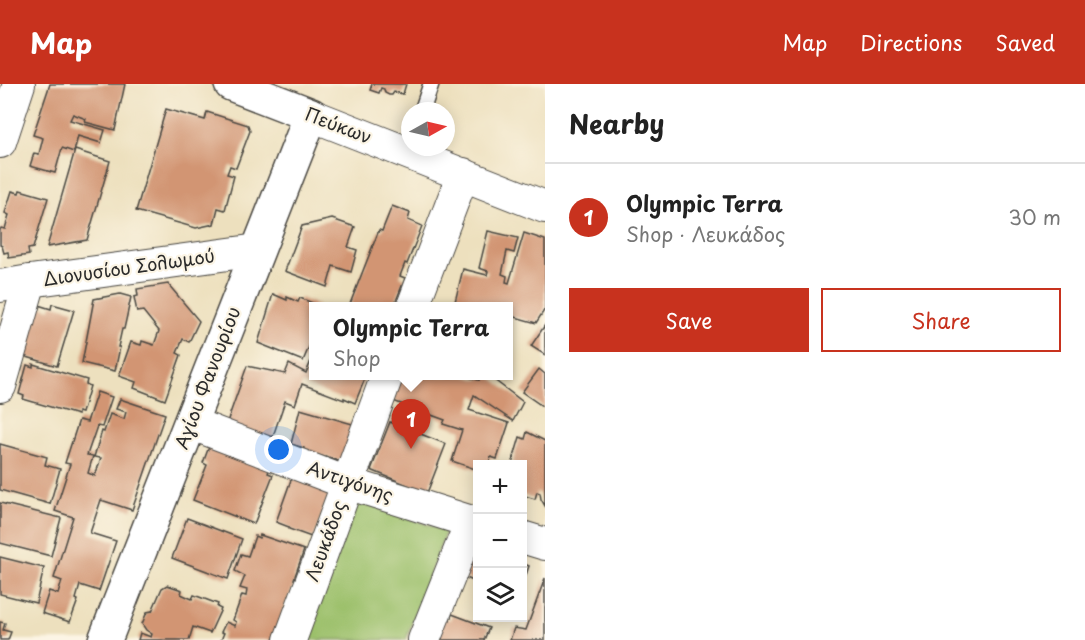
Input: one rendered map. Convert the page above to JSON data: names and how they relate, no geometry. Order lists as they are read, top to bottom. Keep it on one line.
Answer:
{"streets":{"street":["Πεύκων","Διονυσίου Σολωμού","Αγίου Φανουρίου","Αντιγόνης","Λευκάδος"]},"crossings":[["Πεύκων","Αγίου Φανουρίου"],["Διονυσίου Σολωμού","Αγίου Φανουρίου"],["Αγίου Φανουρίου","Αντιγόνης"],["Αντιγόνης","Λευκάδος"]],"north":"right","page":{"header":"Map","nav":["Map","Directions","Saved"],"heading":"Nearby","list":[{"mark":"1","name":"Olympic Terra","note":"Shop · Λευκάδος","value":"30 m"}],"buttons":["Save","Share"],"popup":["Olympic Terra","Shop"],"pins":"1","map_buttons":["+","−"]}}
